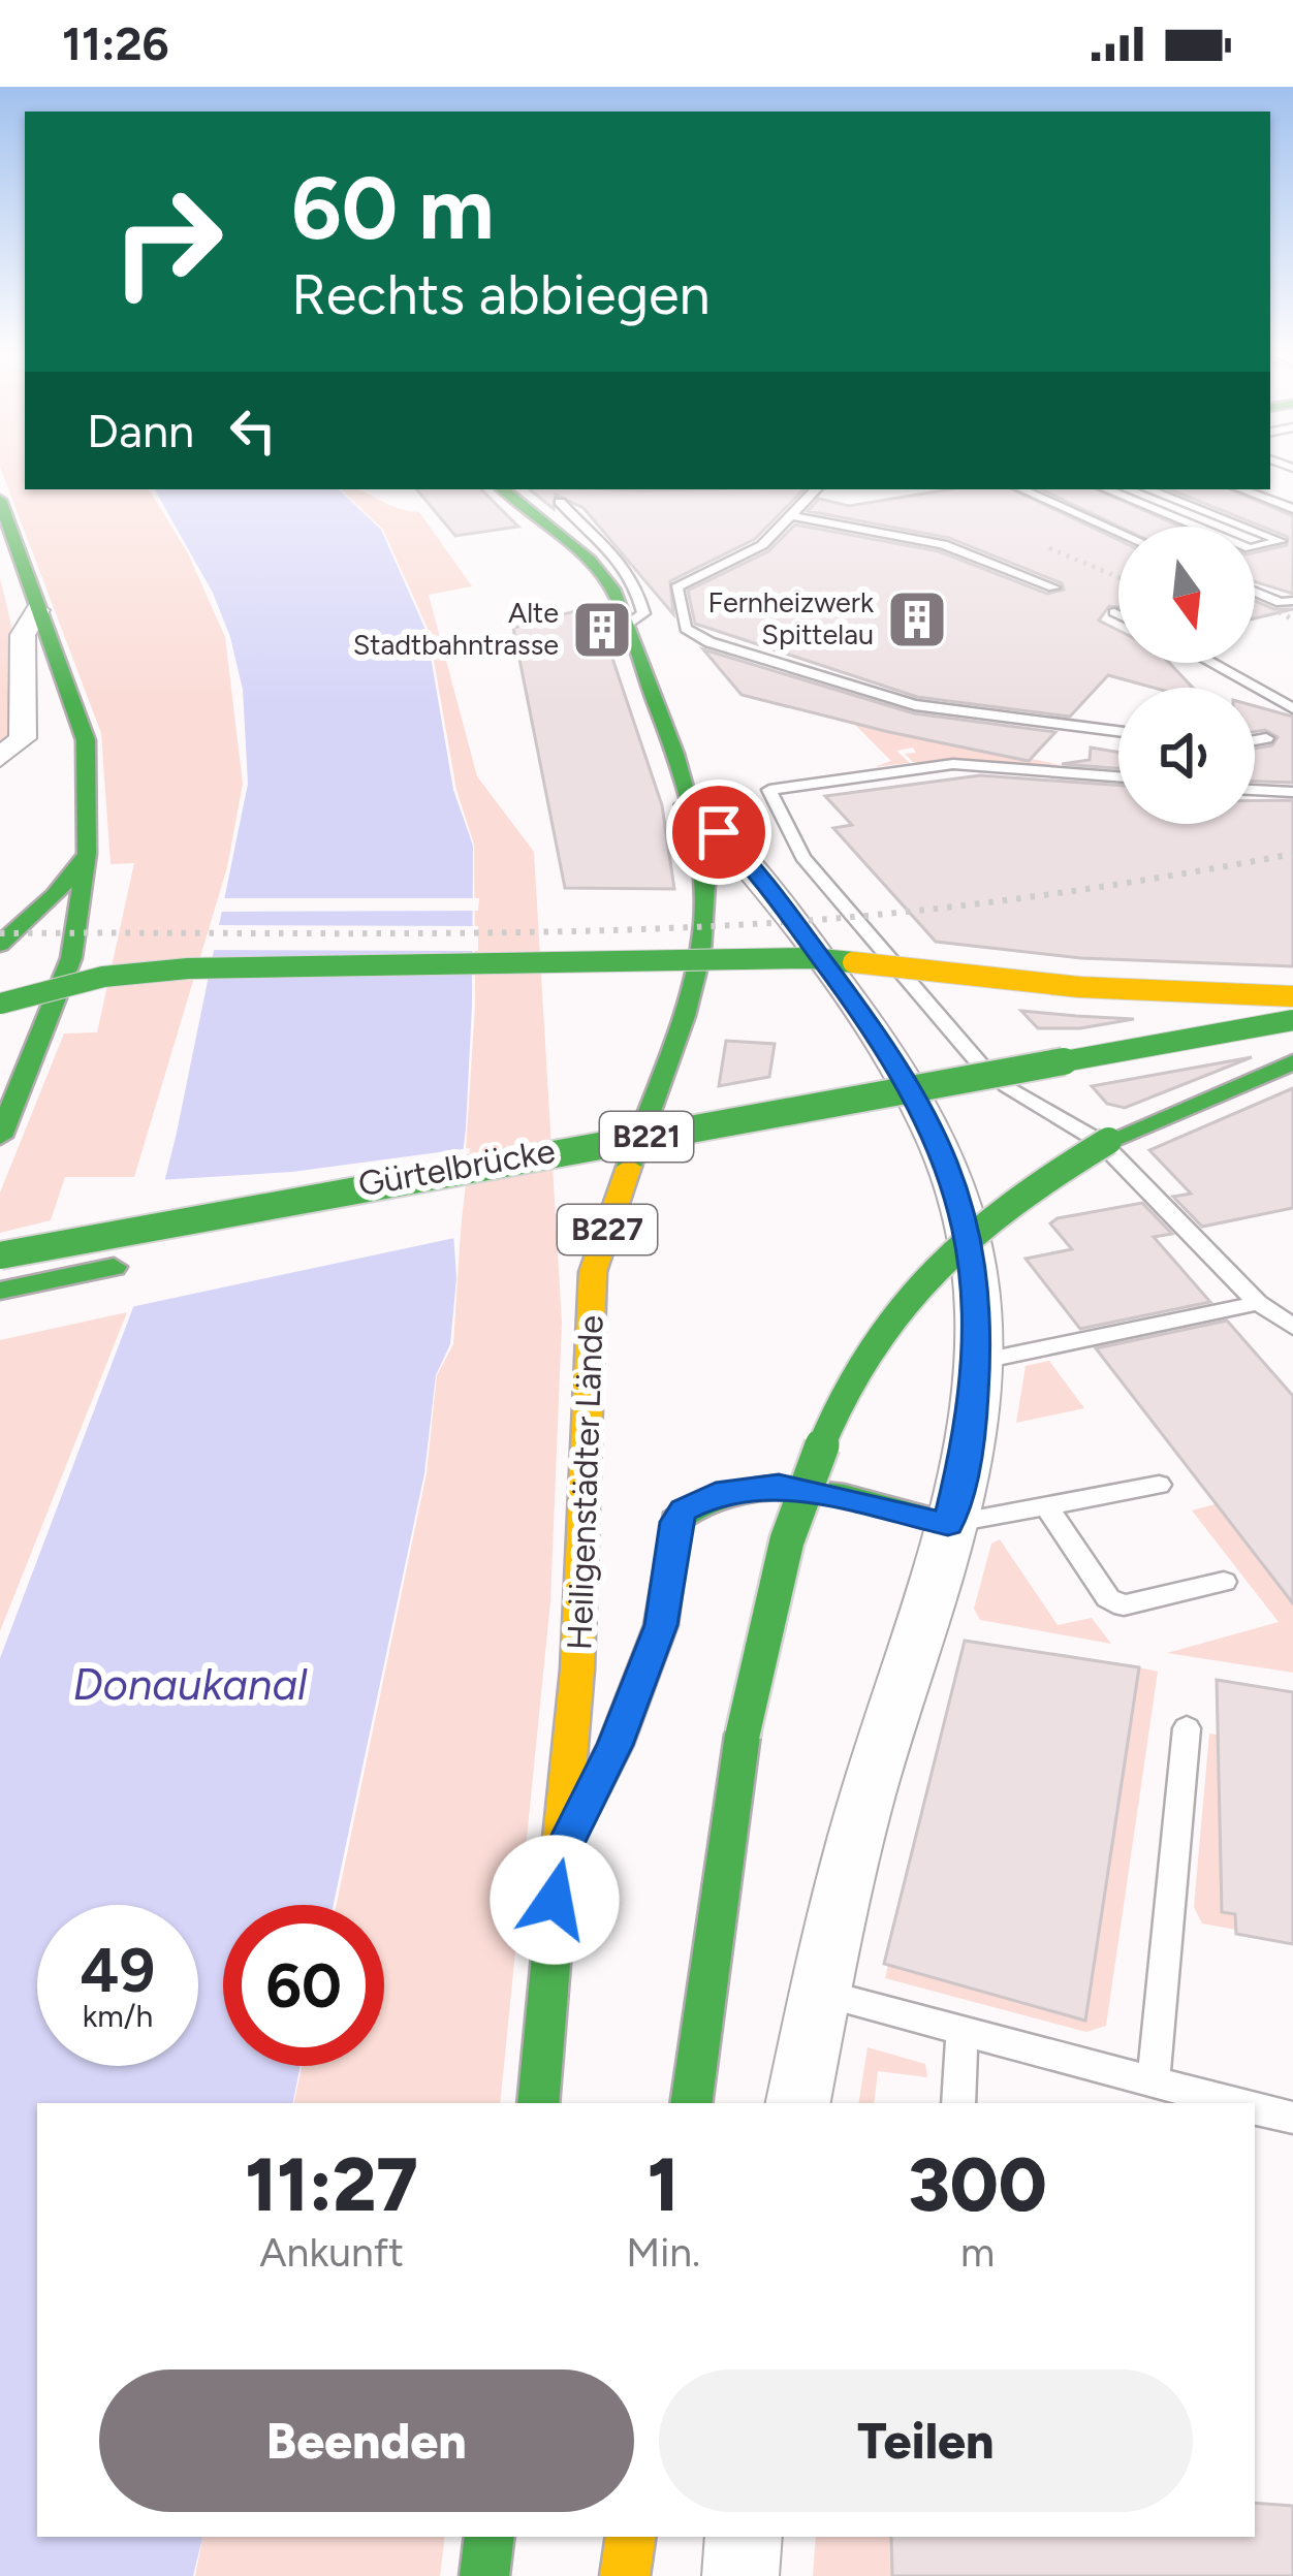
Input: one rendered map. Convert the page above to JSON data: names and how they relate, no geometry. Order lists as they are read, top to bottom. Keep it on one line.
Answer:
{"streets":{"main road":["B221","Gürtelbrücke","B227","Heiligenstädter Lände"]},"crossings":[["B227","Heiligenstädter Lände"]],"water":["Donaukanal"],"places":{"building":["Fernheizwerk Spittelau","Alte Stadtbahntrasse"]},"north":"bottom","page":{"status":"11:26","turn":["60 m","Rechts abbiegen"],"then":"Dann","speed":"49 km/h","limit":"60","eta":["11:27","Ankunft","1","Min.","300","m"],"buttons":["Beenden","Teilen"]}}
